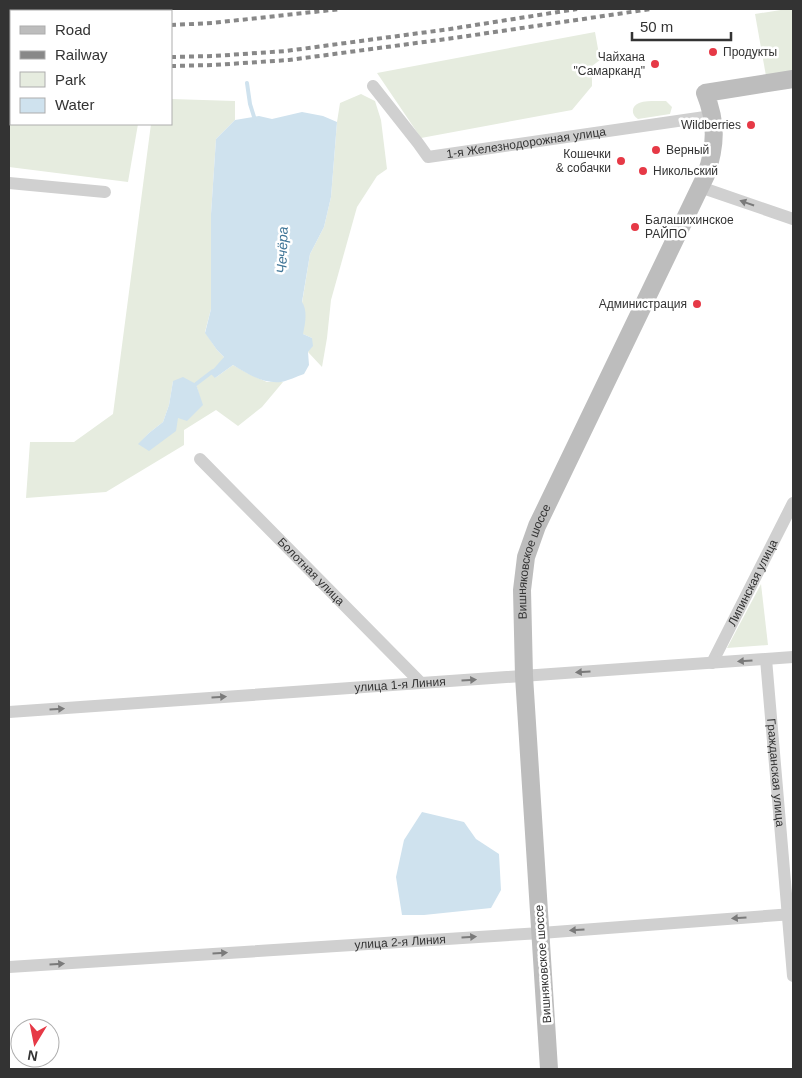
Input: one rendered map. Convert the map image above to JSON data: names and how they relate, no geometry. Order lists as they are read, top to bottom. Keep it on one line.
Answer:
{"streets":{"street":["1-я Железнодорожная улица","Вишняковское шоссе","Болотная улица","Липинская улица","улица 1-я Линия","Гражданская улица","улица 2-я Линия"]},"crossings":[["1-я Железнодорожная улица","Вишняковское шоссе"],["Вишняковское шоссе","улица 1-я Линия"],["Вишняковское шоссе","улица 2-я Линия"],["Болотная улица","улица 1-я Линия"],["Липинская улица","улица 1-я Линия"],["улица 1-я Линия","Гражданская улица"],["Гражданская улица","улица 2-я Линия"]],"water":["Чечёра"],"places":["Продукты","Чайхана \"Самарканд\"","Wildberries","Верный","Кошечки & собачки","Никольский","Балашихинское РАЙПО","Администрация"],"legend":["Road","Railway","Park","Water"],"scale_bar":"50 m","north":"bottom"}
